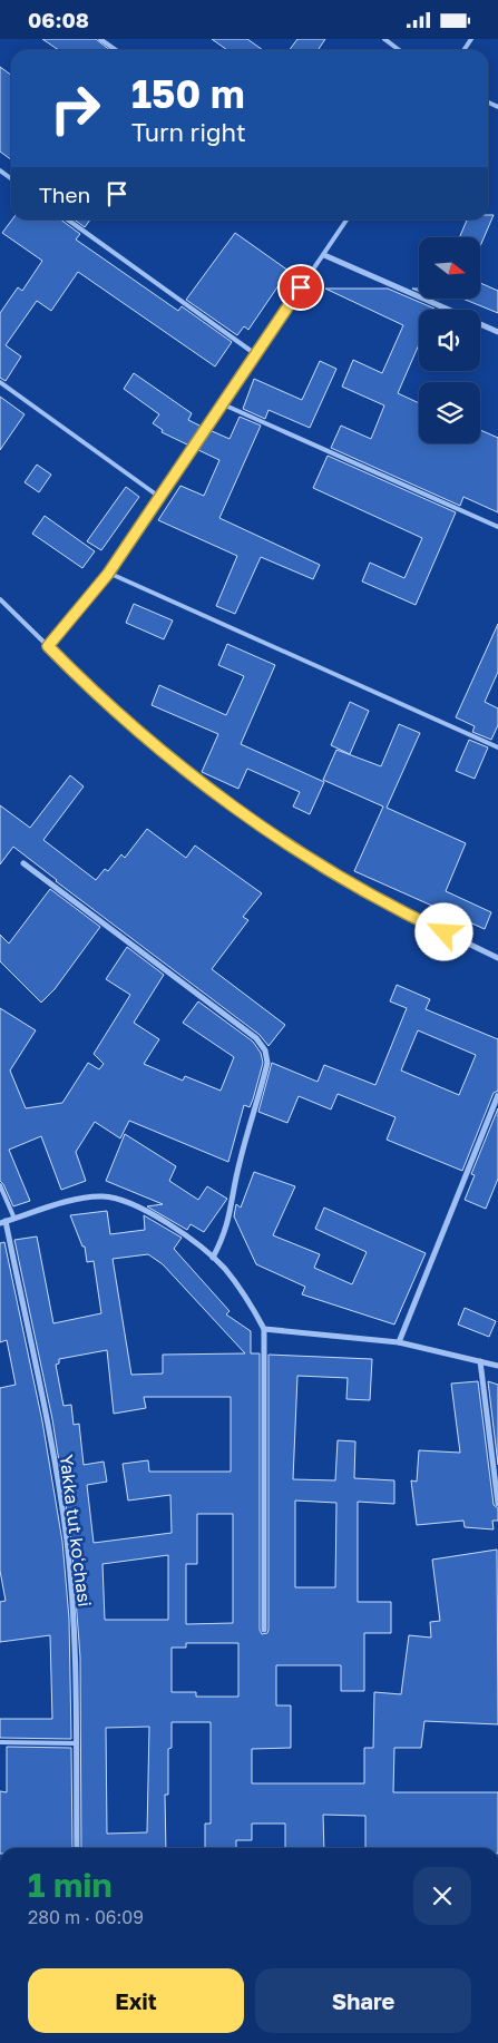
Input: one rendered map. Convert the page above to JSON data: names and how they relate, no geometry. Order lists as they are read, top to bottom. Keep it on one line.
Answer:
{"streets":{"street":["Yakka tut koʻchasi"]},"north":"right","page":{"status":"06:08","turn":["150 m","Turn right"],"then":"Then","heading":["1 min","280 m · 06:09"],"buttons":["Exit","Share"]}}
